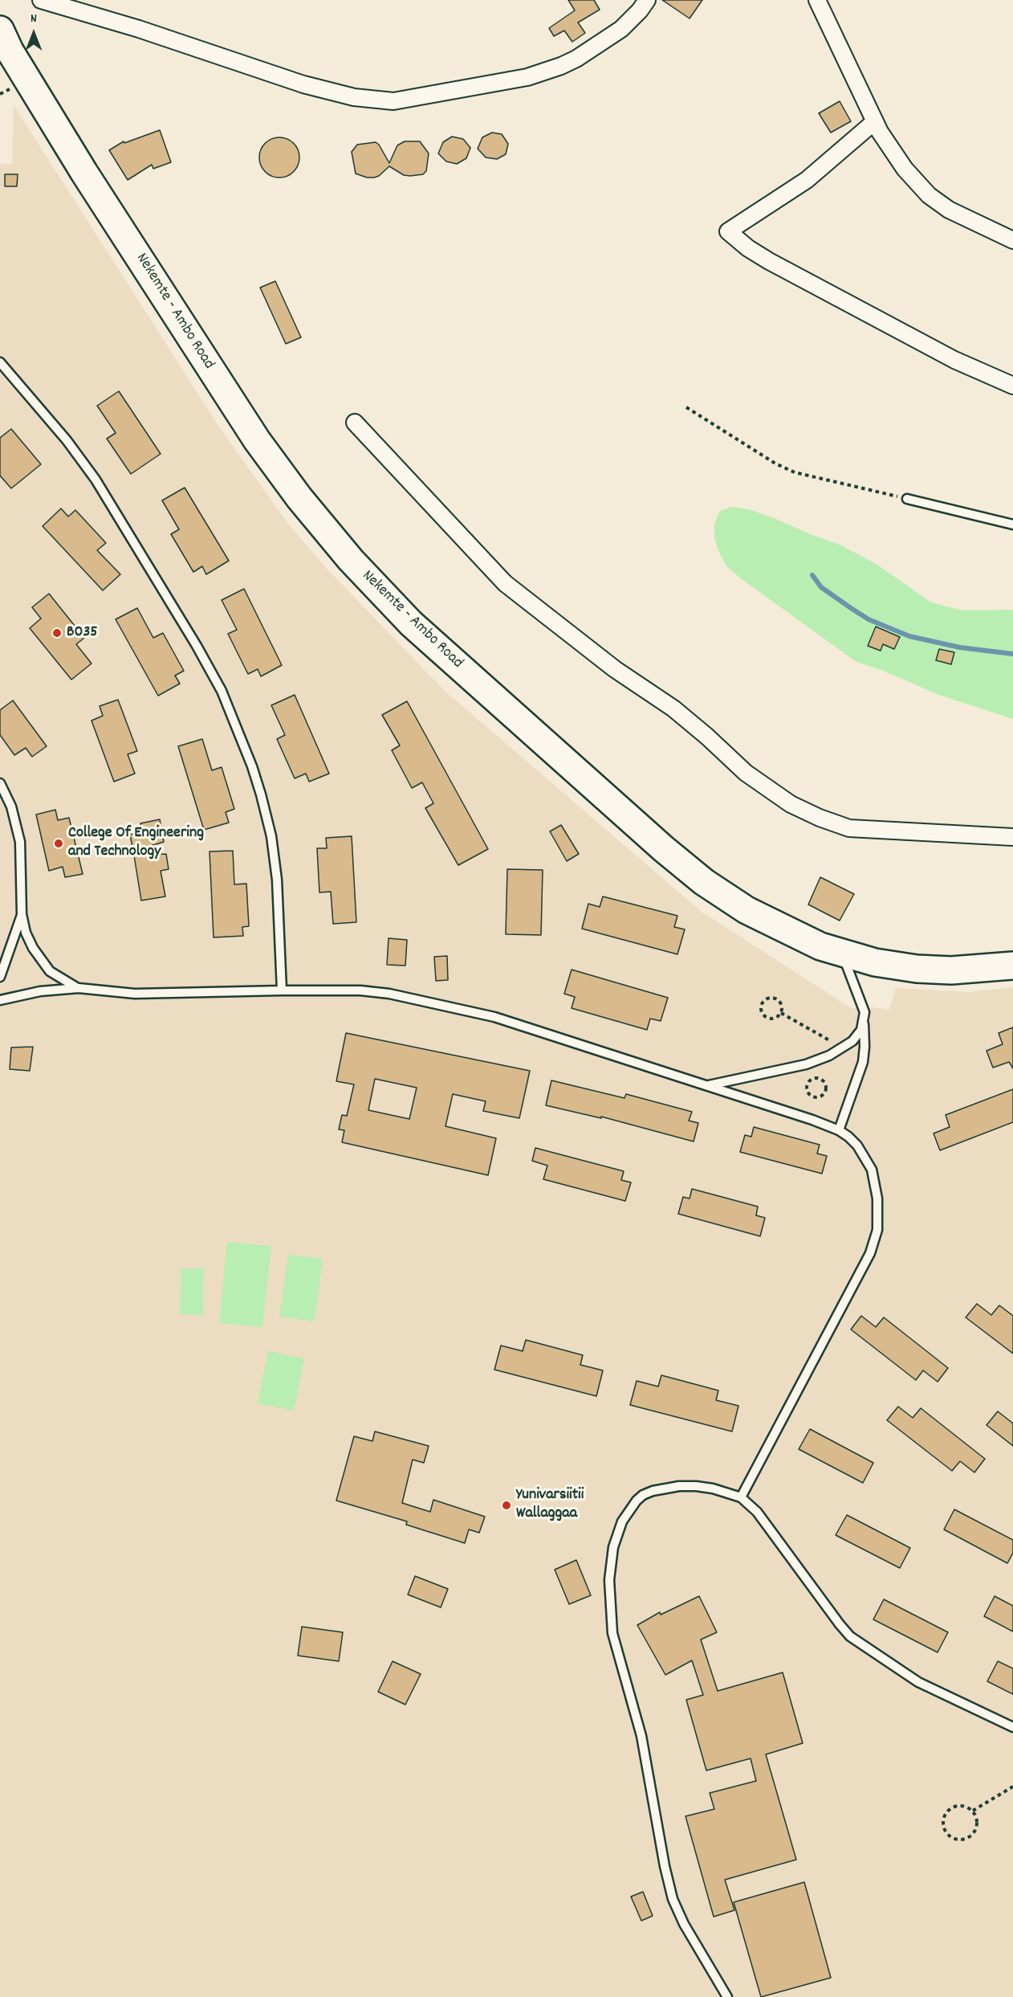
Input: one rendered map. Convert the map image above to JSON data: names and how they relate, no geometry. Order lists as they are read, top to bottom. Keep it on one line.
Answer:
{"streets":{"highway":["Nekemte - Ambo Road"]},"places":["B035","College Of Engineering and Technology","Yunivarsiitii Wallaggaa"],"north":"top"}
